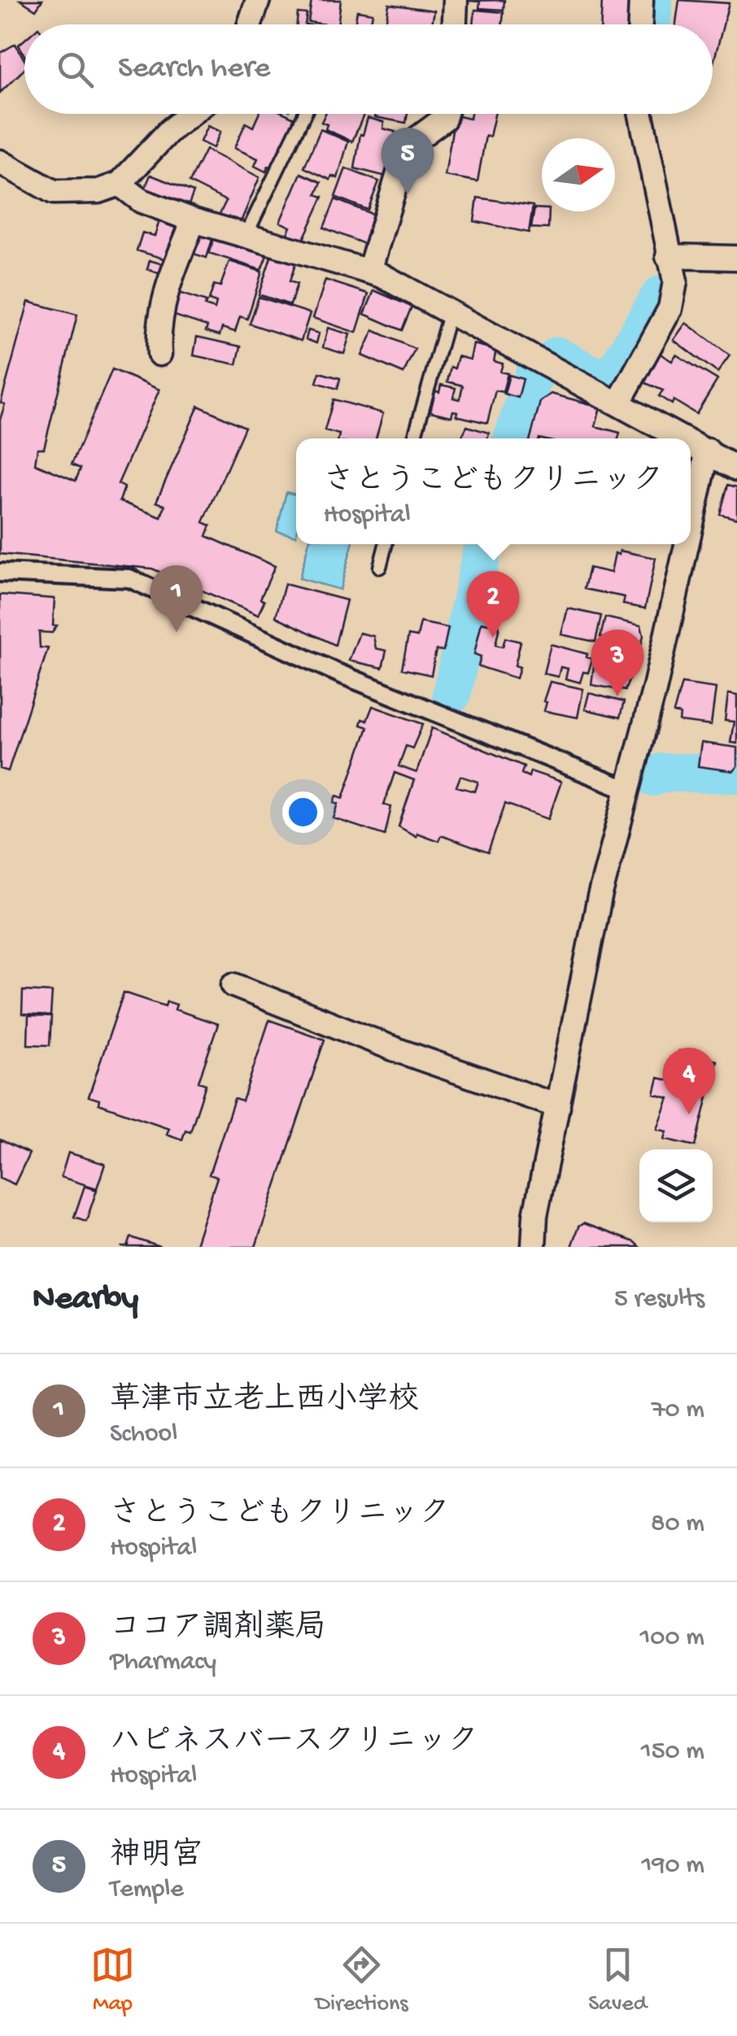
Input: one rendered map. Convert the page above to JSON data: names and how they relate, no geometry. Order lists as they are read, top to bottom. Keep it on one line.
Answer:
{"north":"right","page":{"search":"Search here","pins":["5","1","2","3","4"],"popup":["さとうこどもクリニック","Hospital"],"heading":["Nearby","5 results"],"list":[{"mark":"1","name":"草津市立老上西小学校","note":"School","value":"70 m"},{"mark":"2","name":"さとうこどもクリニック","note":"Hospital","value":"80 m"},{"mark":"3","name":"ココア調剤薬局","note":"Pharmacy","value":"100 m"},{"mark":"4","name":"ハピネスバースクリニック","note":"Hospital","value":"150 m"},{"mark":"5","name":"神明宮","note":"Temple","value":"190 m"}],"nav":["Map","Directions","Saved"]}}
